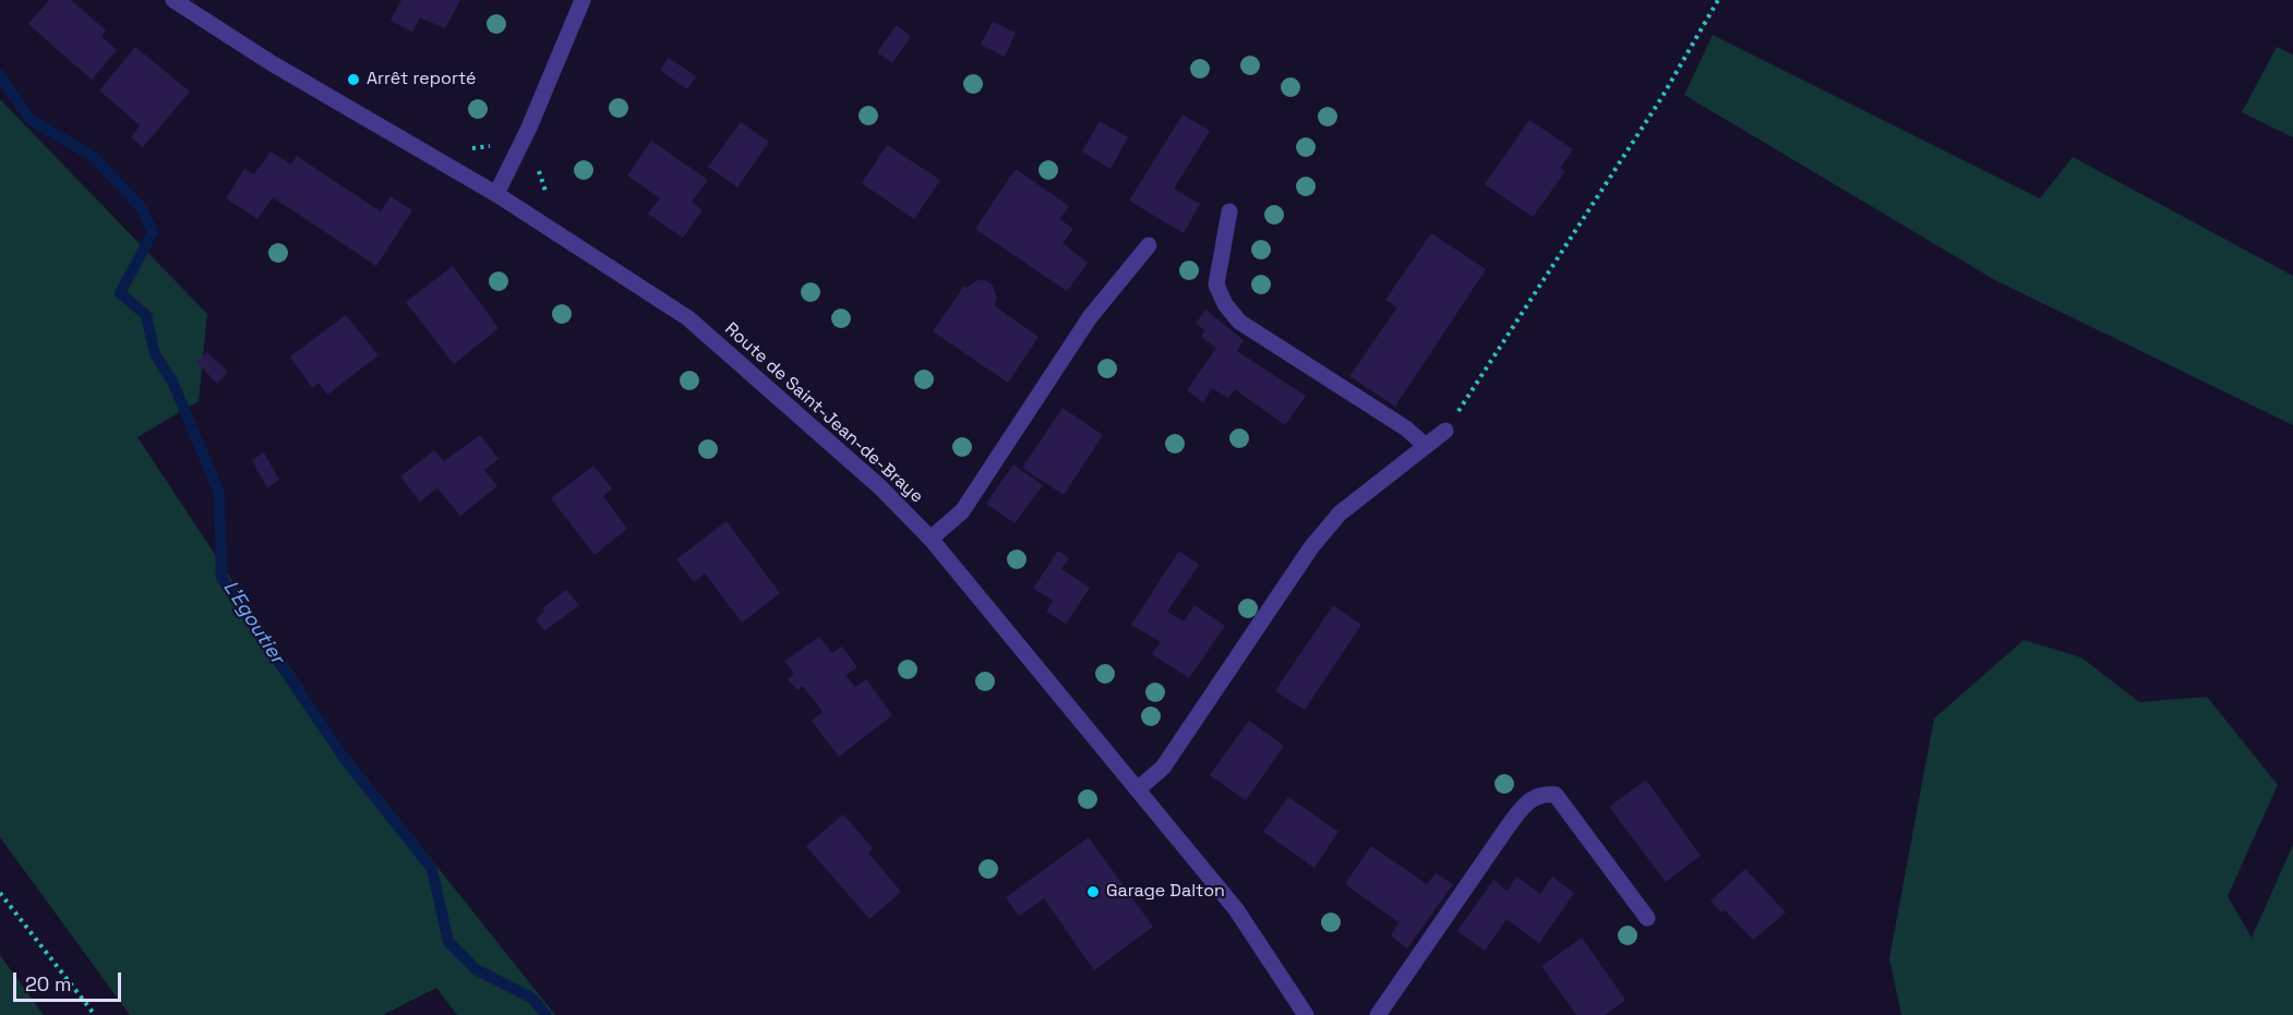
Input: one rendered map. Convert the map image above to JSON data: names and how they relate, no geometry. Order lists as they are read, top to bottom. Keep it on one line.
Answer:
{"streets":{"street":["Route de Saint-Jean-de-Braye"]},"water":["L'Egoutier"],"places":["Arrêt reporté","Garage Dalton"],"scale_bar":"20 m"}
